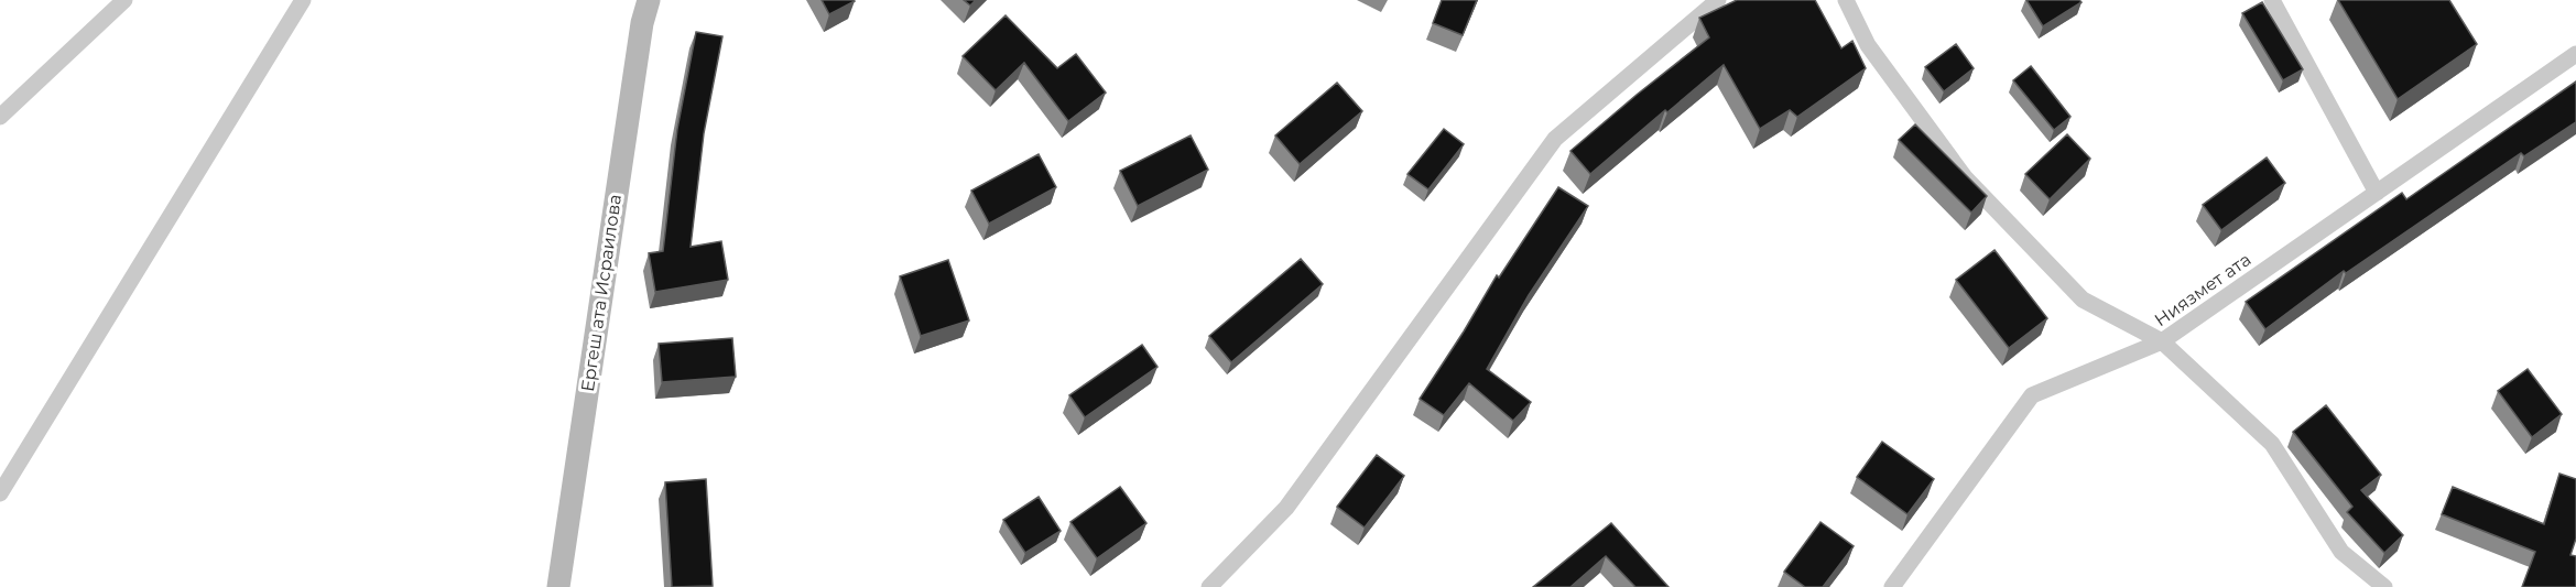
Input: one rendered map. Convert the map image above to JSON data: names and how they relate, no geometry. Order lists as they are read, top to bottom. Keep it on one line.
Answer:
{"streets":{"main road":["Ергеш ата Исраилова"],"street":["Ниязмет ата"]}}
